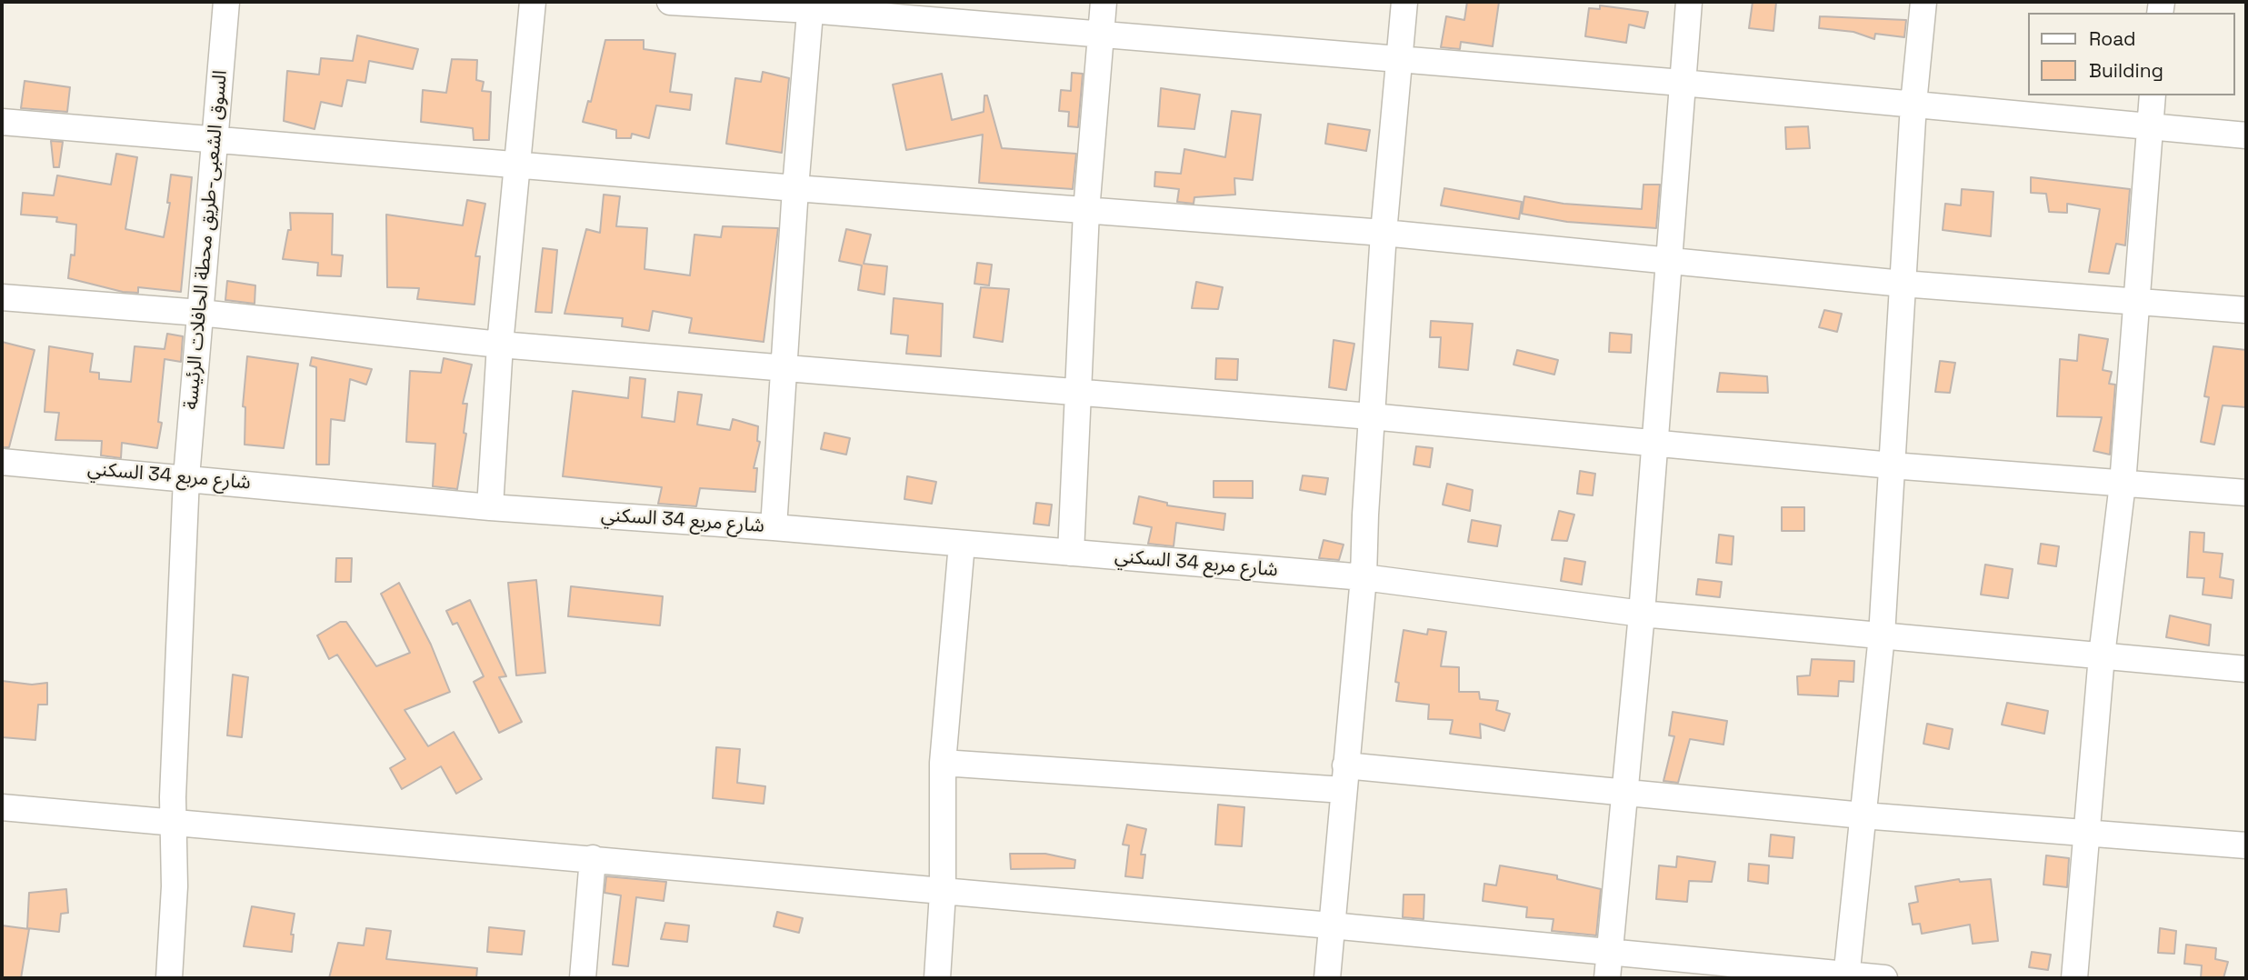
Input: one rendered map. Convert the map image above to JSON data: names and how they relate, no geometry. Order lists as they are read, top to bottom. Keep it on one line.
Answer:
{"streets":{"street":["السوق الشعبى-طريق محطة الحافلات الرئيسة","شارع مربع 34 السكني"]},"crossings":[["السوق الشعبى-طريق محطة الحافلات الرئيسة","شارع مربع 34 السكني"]],"legend":["Road","Building"]}
